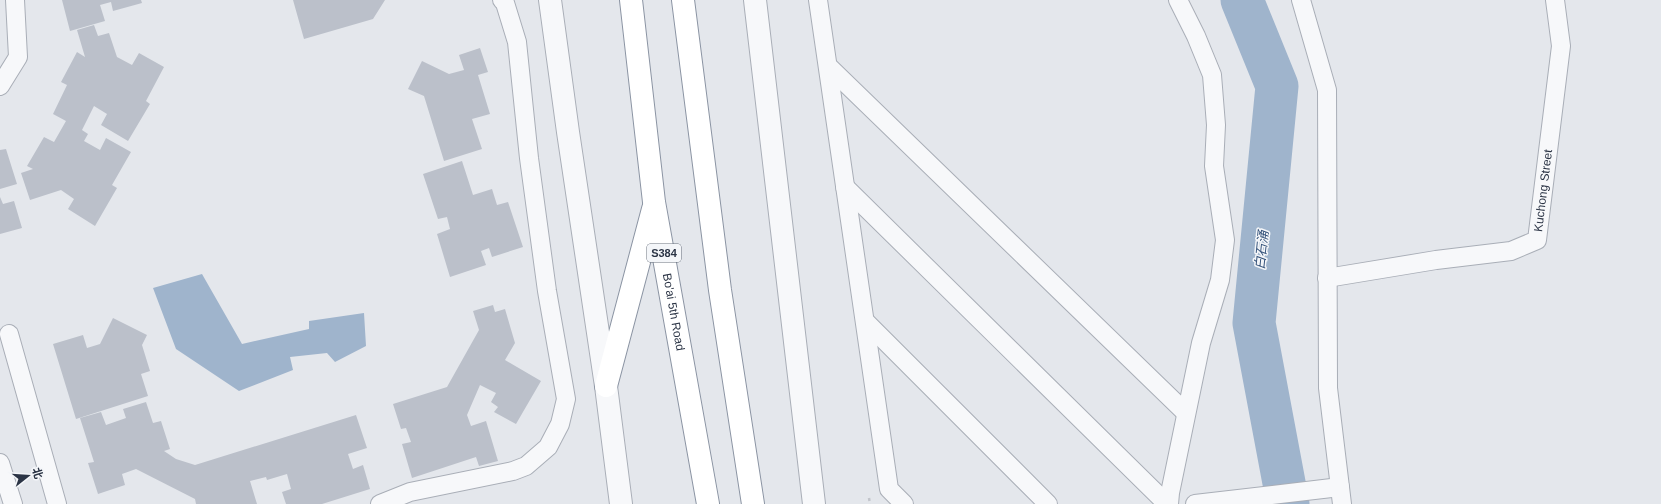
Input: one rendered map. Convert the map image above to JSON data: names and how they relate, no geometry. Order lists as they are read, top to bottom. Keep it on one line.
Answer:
{"streets":{"highway":["S384","Bo'ai 5th Road"],"street":["Kuchong Street"]},"water":["白石涌"],"north":"right"}
